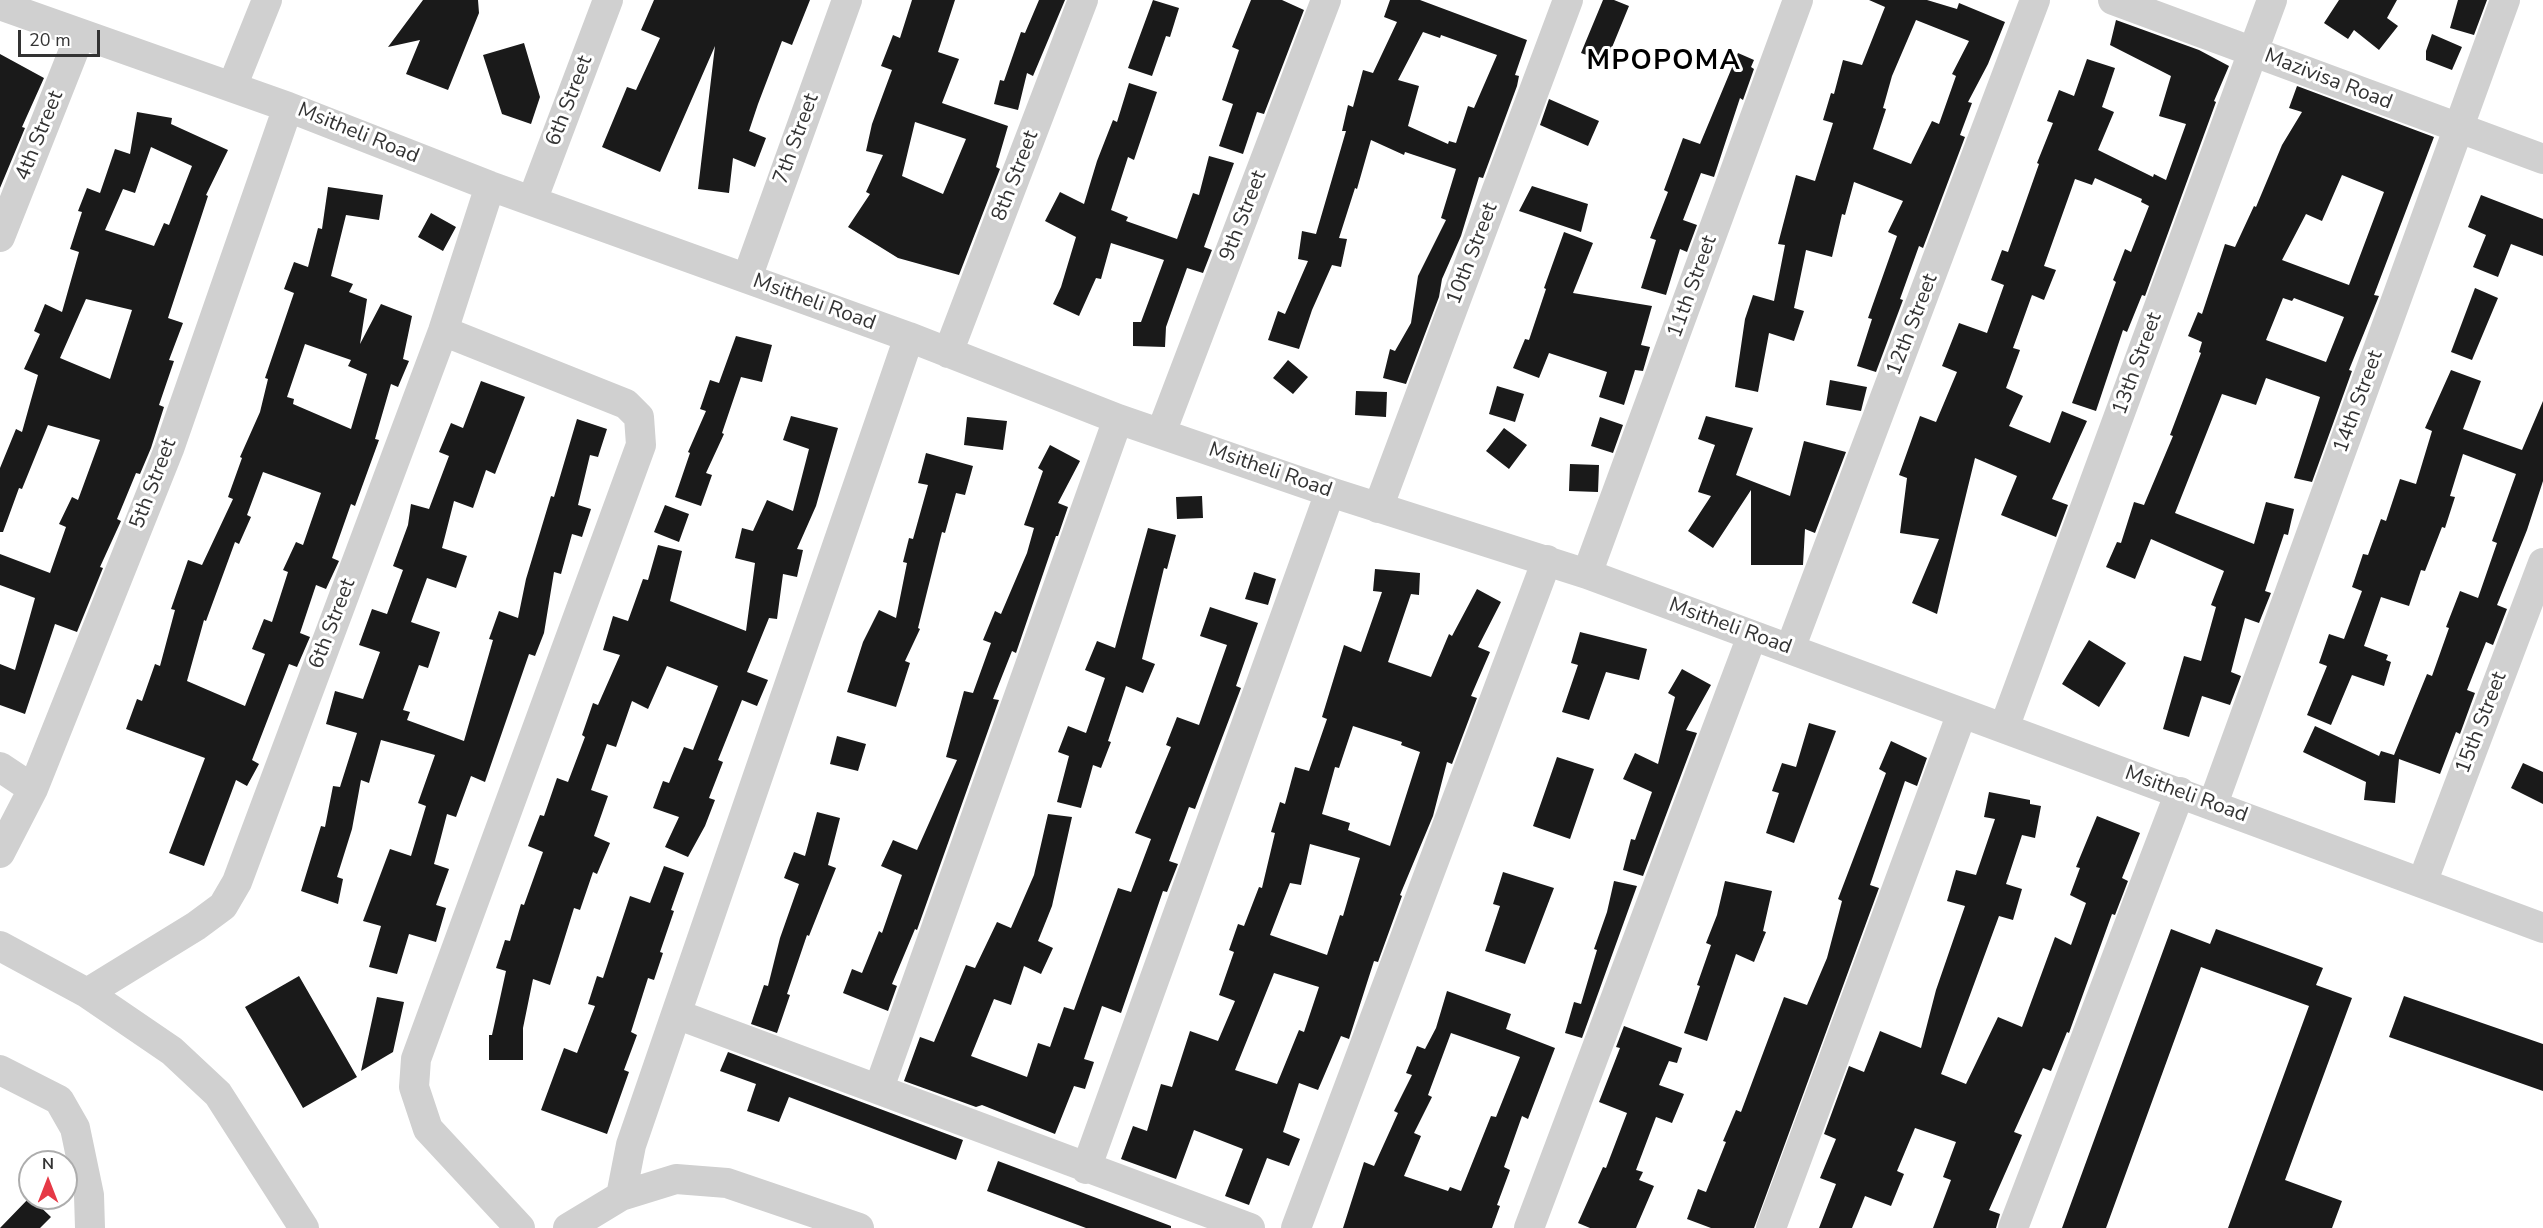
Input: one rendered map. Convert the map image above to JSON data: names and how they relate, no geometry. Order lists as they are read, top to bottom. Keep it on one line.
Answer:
{"streets":{"street":["Mazivisa Road","6th Street","Msitheli Road","4th Street","7th Street","8th Street","9th Street","10th Street","11th Street","12th Street","13th Street","14th Street","5th Street","15th Street"]},"crossings":[["Mazivisa Road","13th Street"],["Mazivisa Road","14th Street"],["6th Street","Msitheli Road"],["Msitheli Road","4th Street"],["Msitheli Road","7th Street"],["Msitheli Road","8th Street"],["Msitheli Road","9th Street"],["Msitheli Road","10th Street"],["Msitheli Road","11th Street"],["Msitheli Road","12th Street"],["Msitheli Road","13th Street"],["Msitheli Road","14th Street"],["Msitheli Road","5th Street"],["Msitheli Road","15th Street"]],"districts":["MPOPOMA"],"scale_bar":"20 m","north":"top"}
